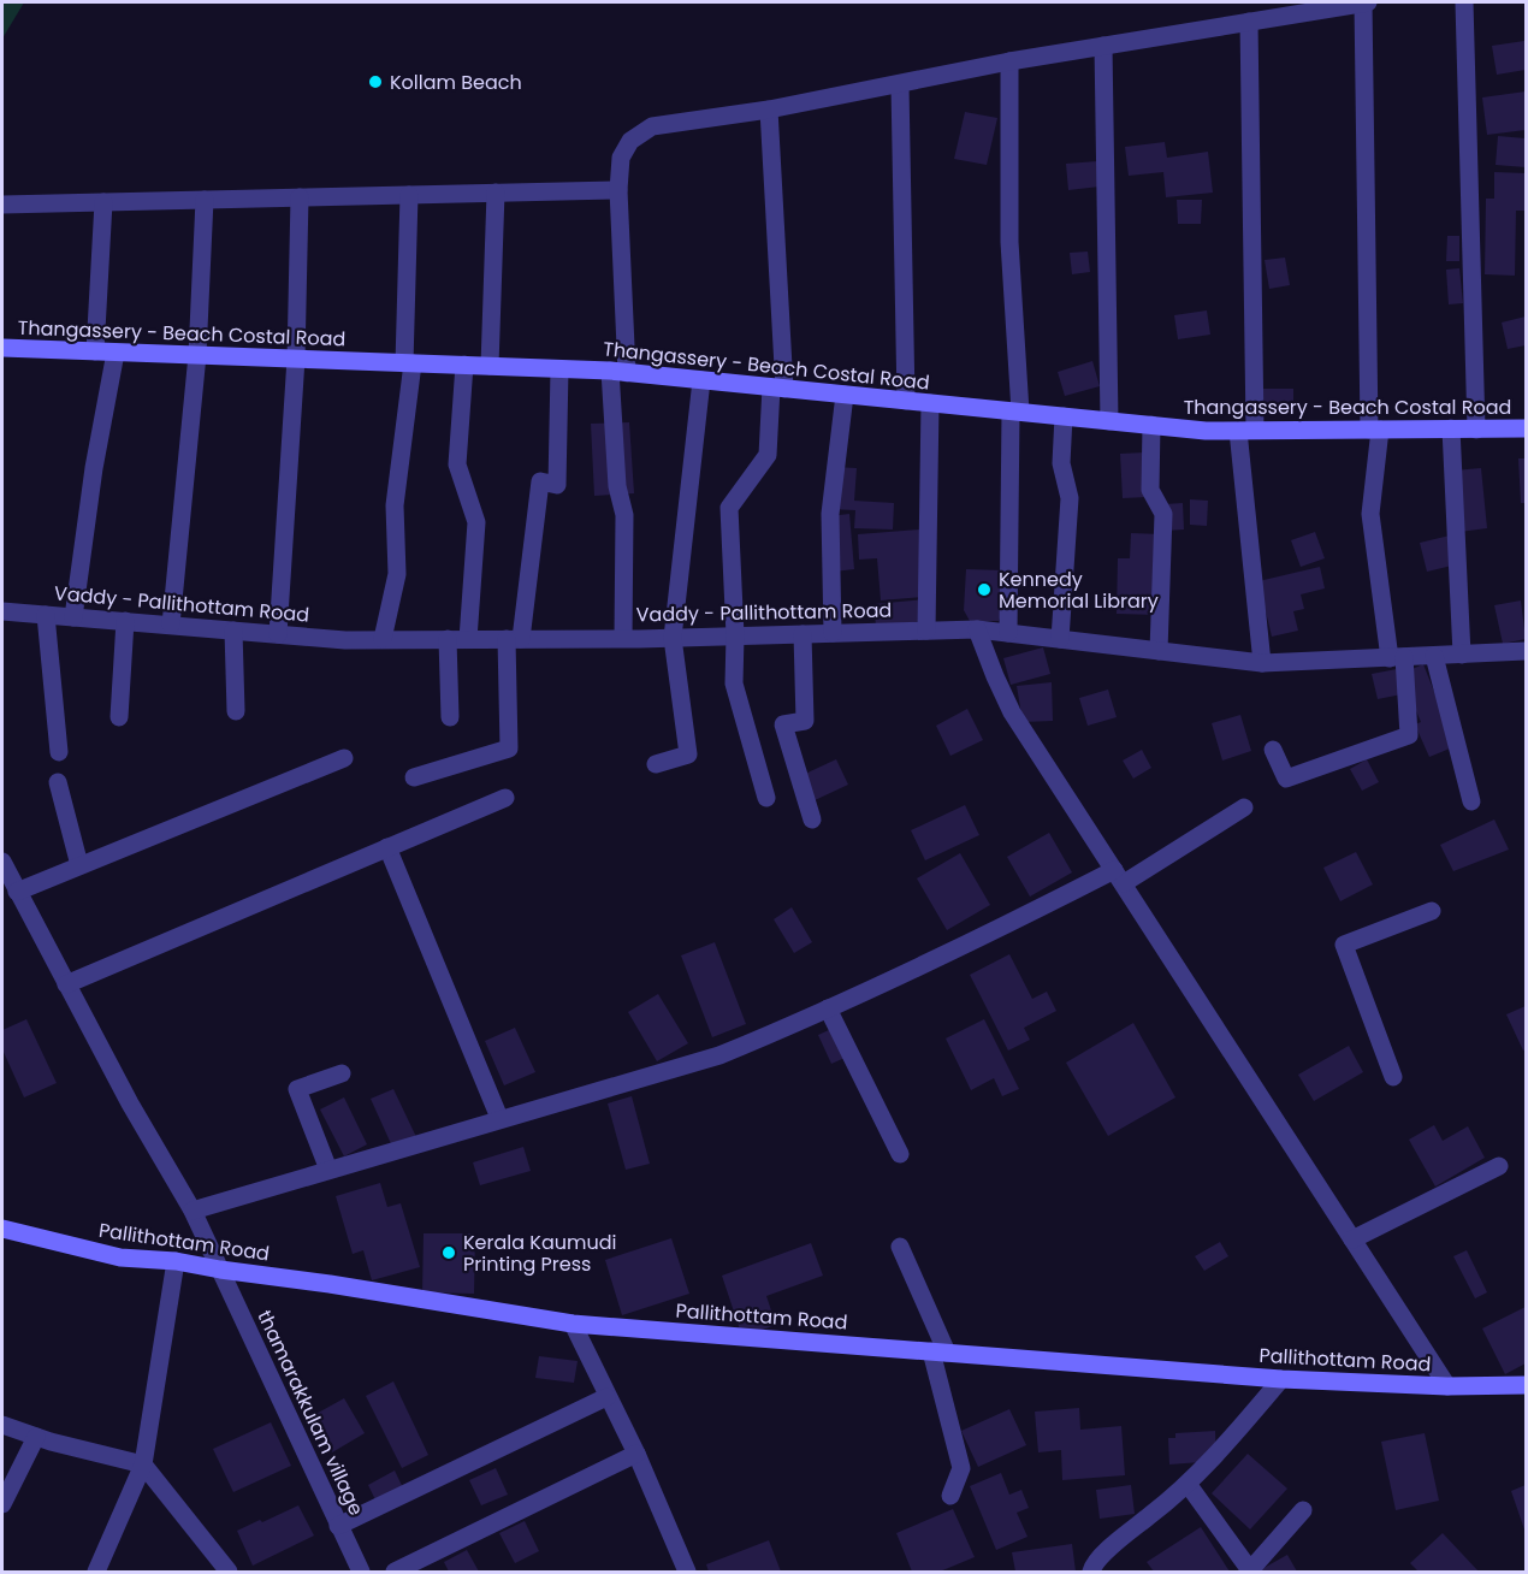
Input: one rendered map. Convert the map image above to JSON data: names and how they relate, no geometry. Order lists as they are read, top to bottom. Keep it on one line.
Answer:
{"streets":{"street":["Thangassery - Beach Costal Road","Vaddy - Pallithottam Road","Pallithottam Road","thamarakkulam village"]},"crossings":[["Pallithottam Road","thamarakkulam village"]],"places":["Kollam Beach","Kennedy Memorial Library","Kerala Kaumudi Printing Press"]}
